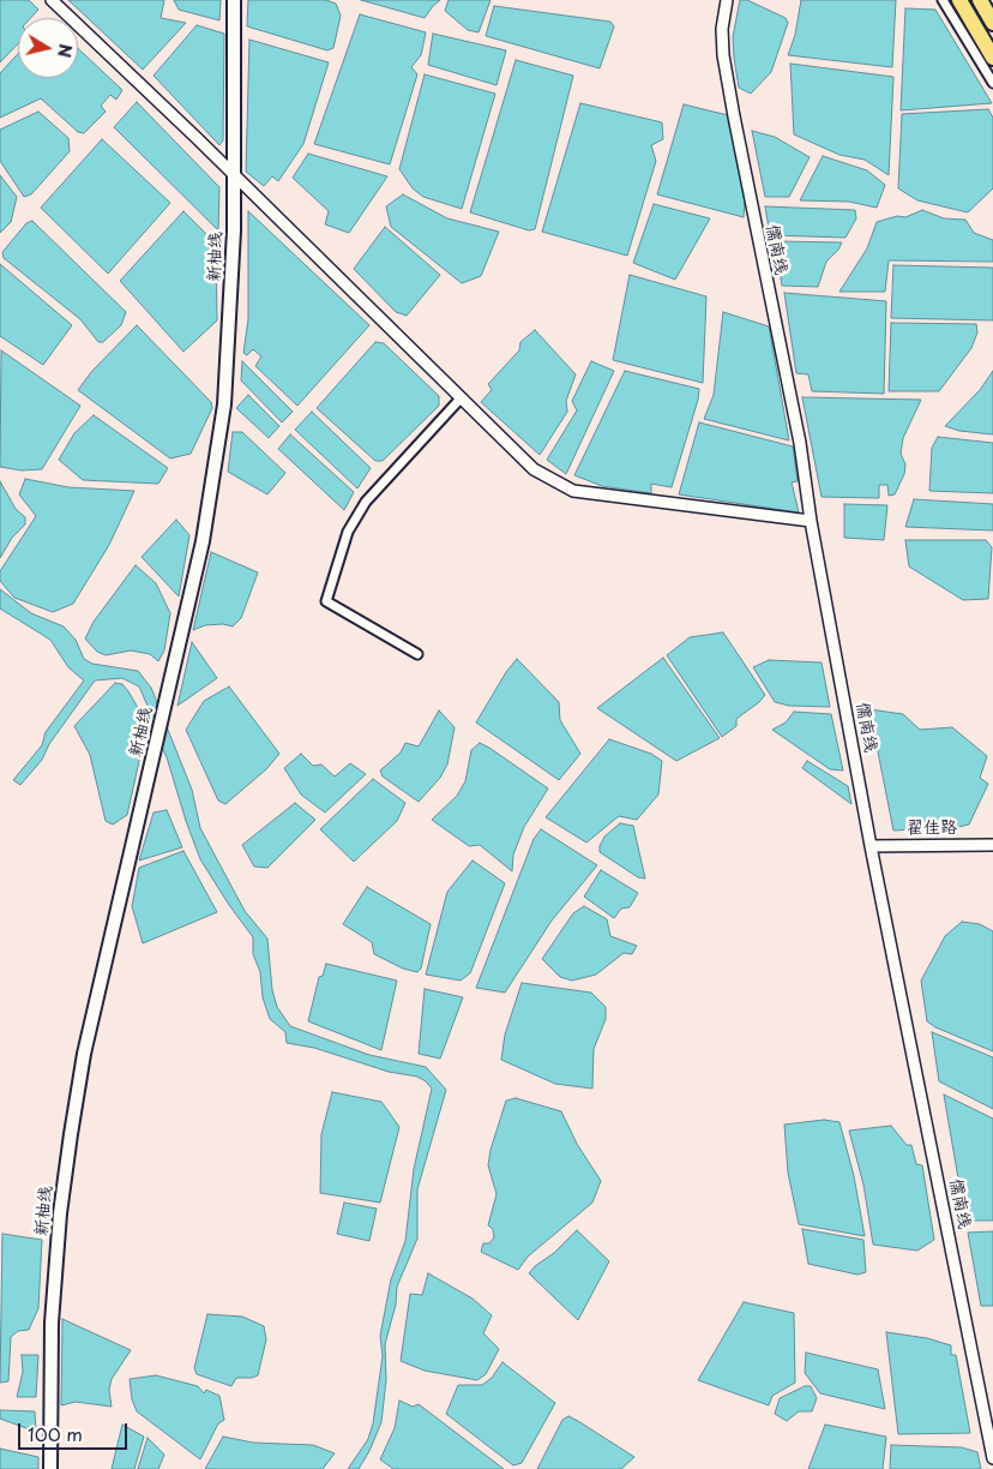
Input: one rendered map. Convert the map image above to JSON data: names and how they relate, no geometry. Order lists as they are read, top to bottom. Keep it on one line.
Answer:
{"streets":{"main road":["新柚线"],"street":["儒南线","翟佳路"]},"crossings":[["儒南线","翟佳路"]],"scale_bar":"100 m","north":"right"}
